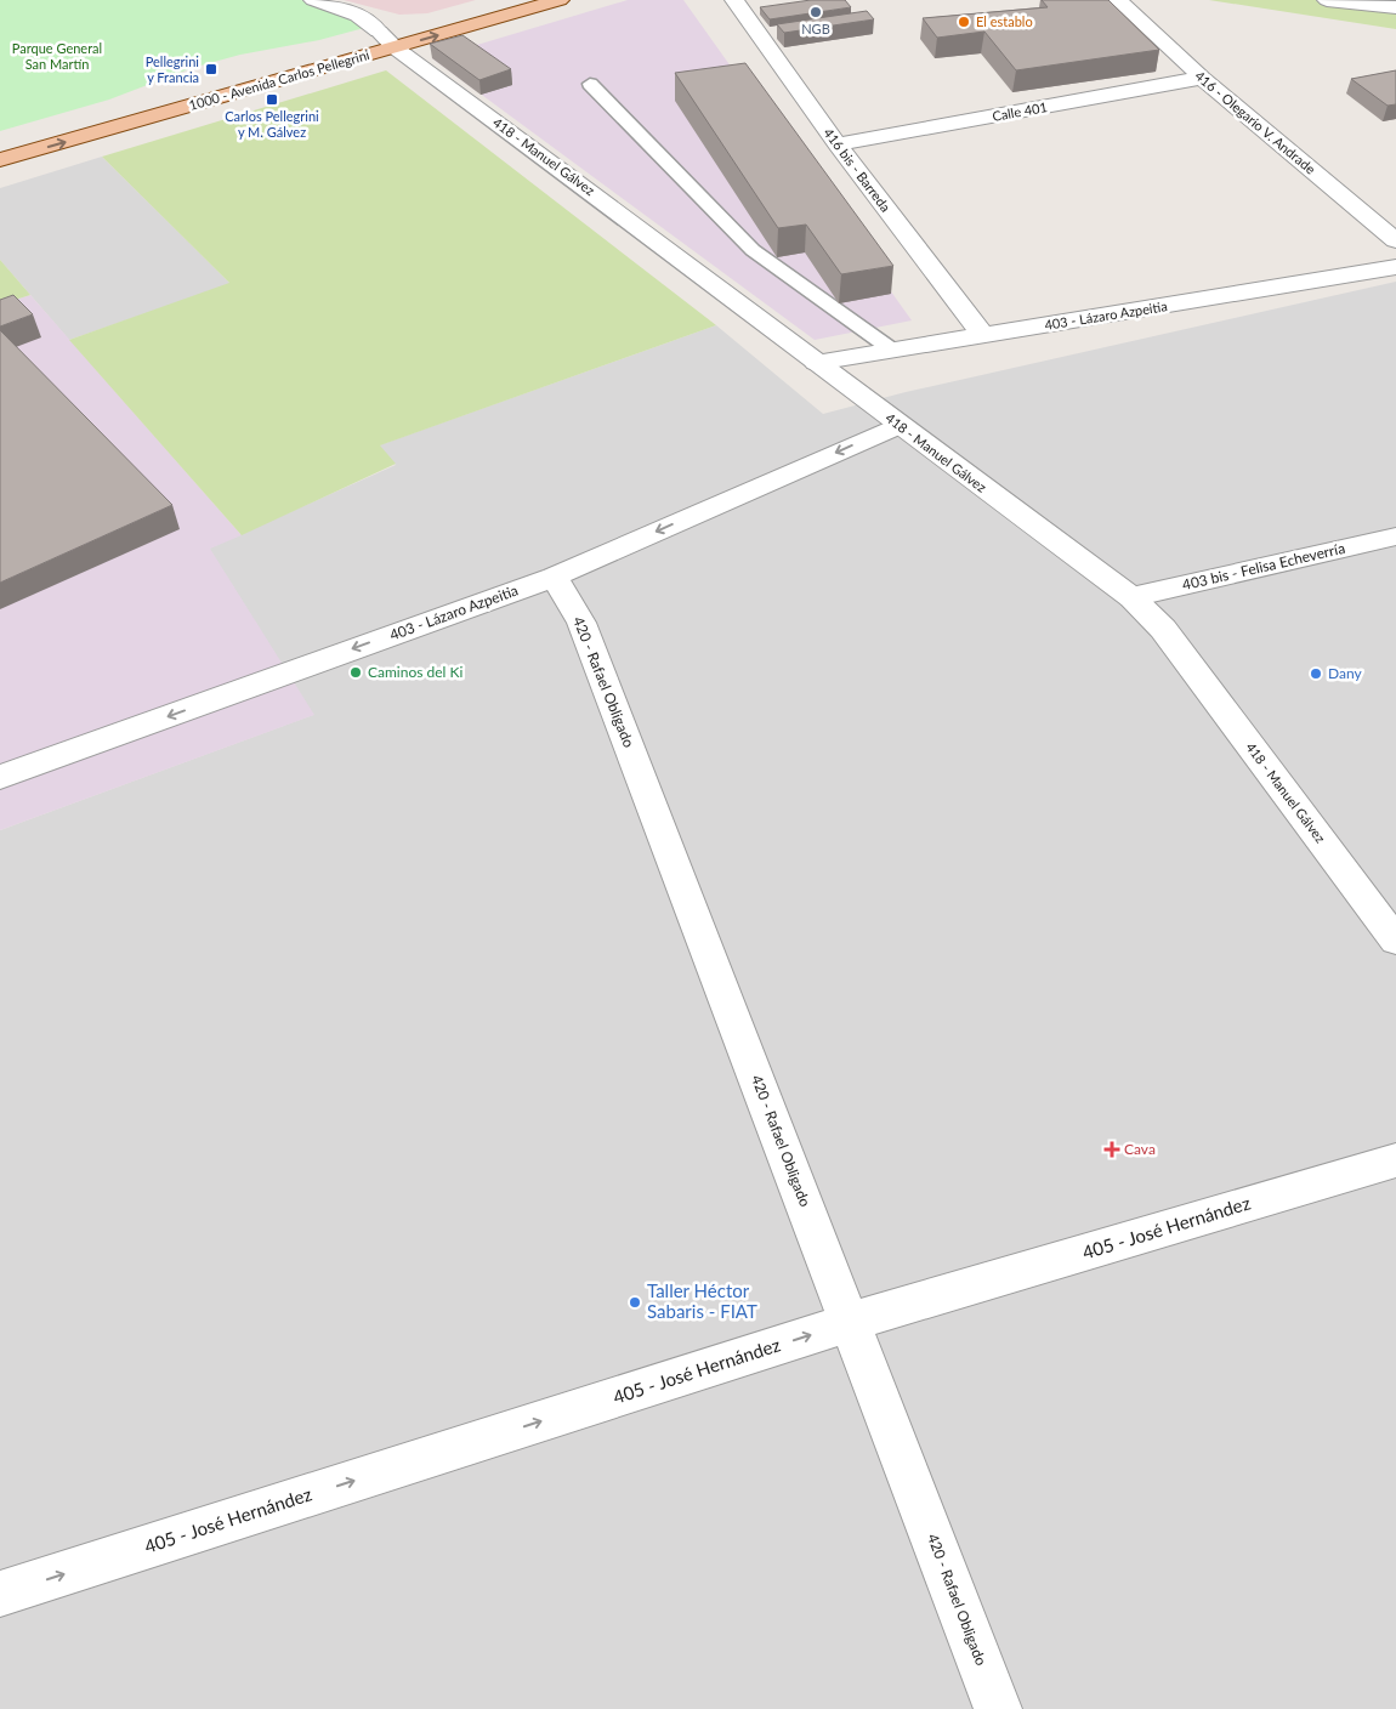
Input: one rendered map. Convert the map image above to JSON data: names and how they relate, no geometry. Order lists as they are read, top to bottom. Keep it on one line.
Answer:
{"streets":{"main road":["1000 - Avenida Carlos Pellegrini"],"street":["Calle 401","416 - Olegario V. Andrade","418 - Manuel Gálvez","416 bis - Barreda","403 - Lázaro Azpeitia","403 bis - Felisa Echeverría","420 - Rafael Obligado","405 - José Hernández"]},"crossings":[["1000 - Avenida Carlos Pellegrini","418 - Manuel Gálvez"],["Calle 401","416 - Olegario V. Andrade"],["Calle 401","416 bis - Barreda"],["418 - Manuel Gálvez","403 - Lázaro Azpeitia"],["418 - Manuel Gálvez","403 bis - Felisa Echeverría"],["416 bis - Barreda","403 - Lázaro Azpeitia"],["403 - Lázaro Azpeitia","420 - Rafael Obligado"],["420 - Rafael Obligado","405 - José Hernández"]],"one_way":["403 - Lázaro Azpeitia","405 - José Hernández"],"parks":["Parque General San Martín"],"places":{"other":["NGB","El establo","Caminos del Ki","Dany","Taller Héctor Sabaris - FIAT"],"transit":["Pellegrini y Francia","Carlos Pellegrini y M. Gálvez"],"health":["Cava"]}}
